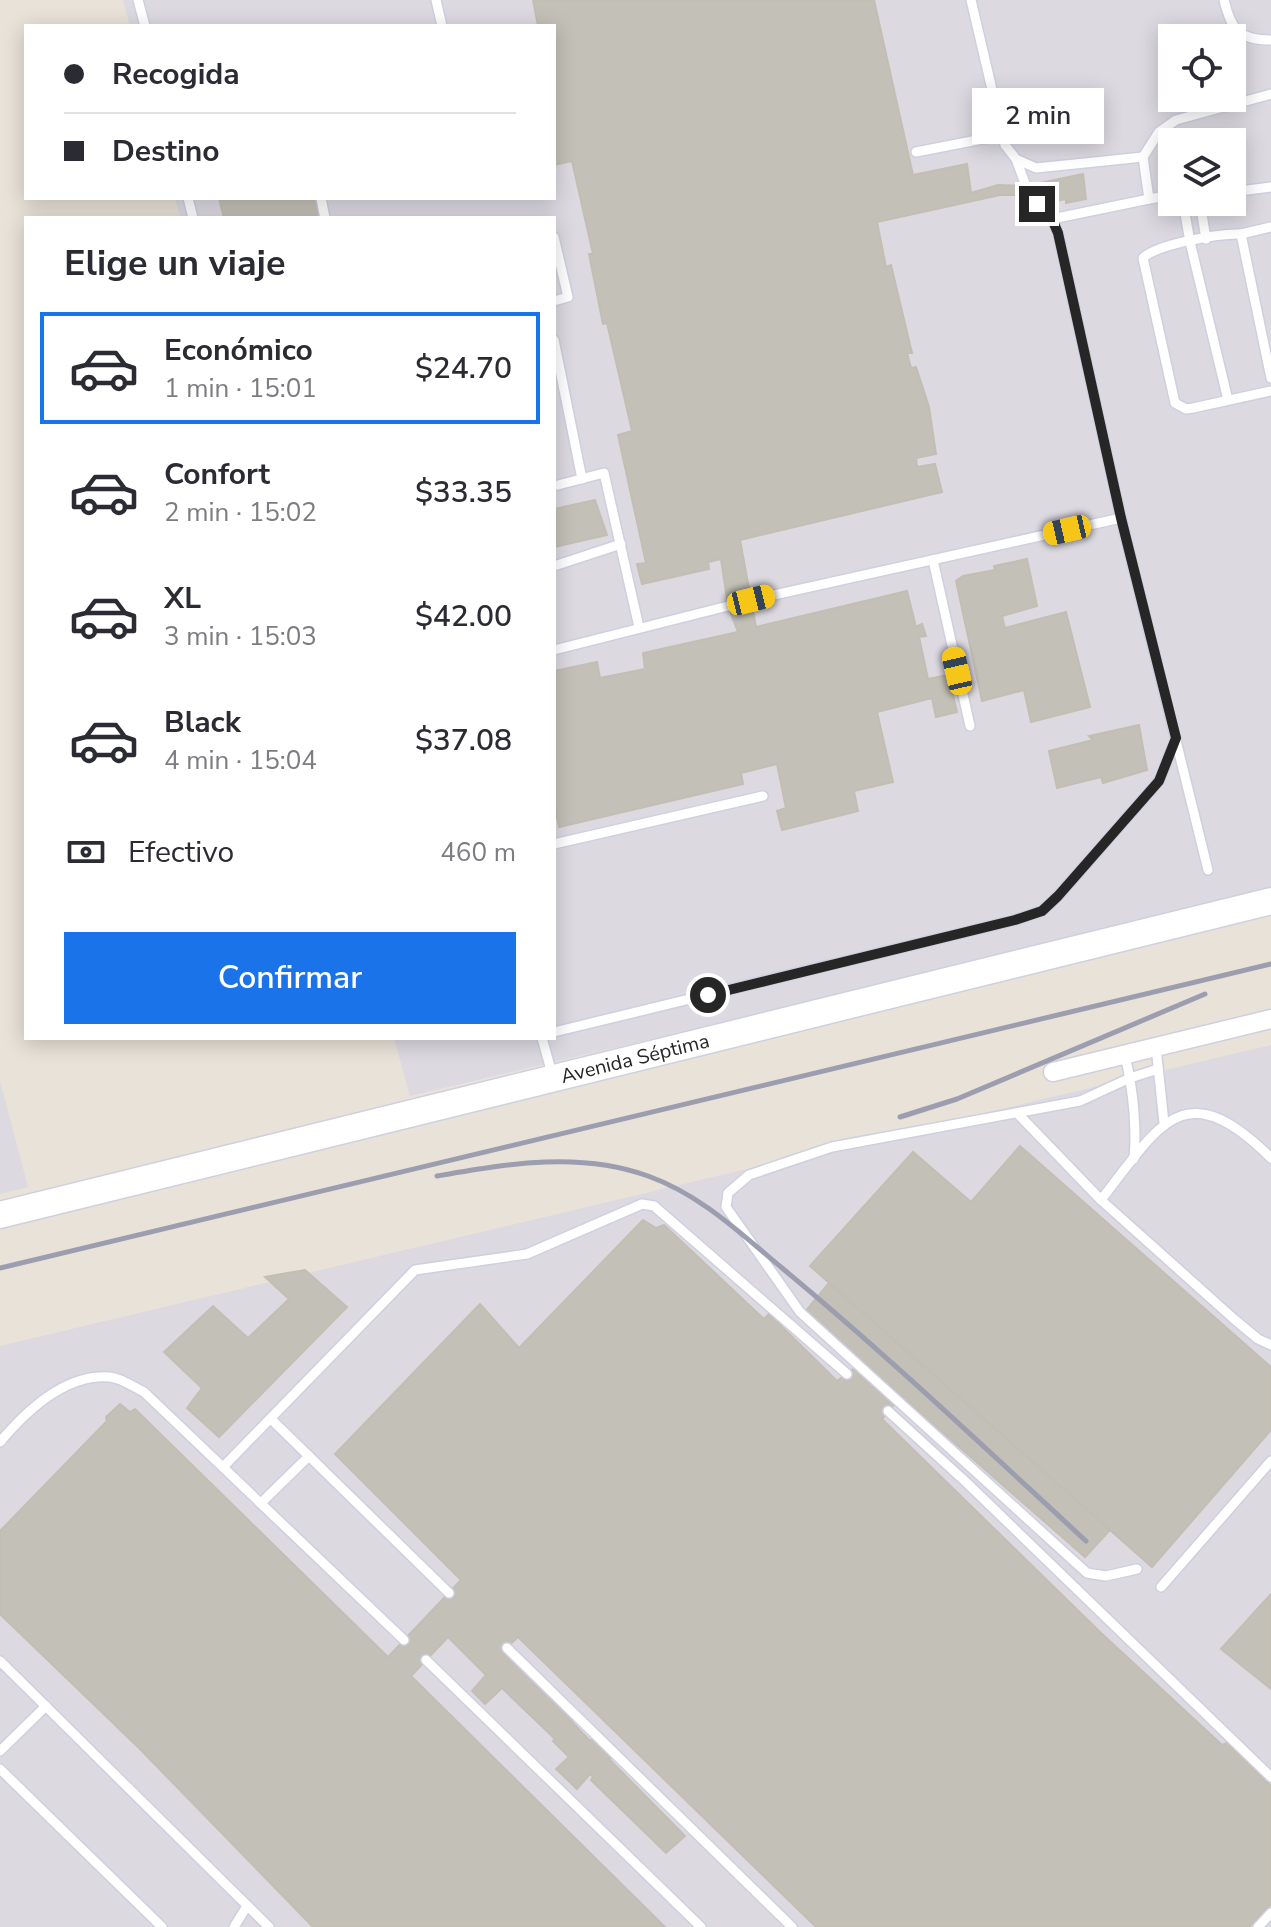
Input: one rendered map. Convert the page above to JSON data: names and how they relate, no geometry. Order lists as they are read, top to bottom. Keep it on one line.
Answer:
{"streets":{"street":["Avenida Séptima"]},"page":{"banner":["Recogida","Destino"],"bubble":"2 min","heading":"Elige un viaje","list":[{"name":"Económico","note":"1 min · 15:01","value":"$24.70"},{"name":"Confort","note":"2 min · 15:02","value":"$33.35"},{"name":"XL","note":"3 min · 15:03","value":"$42.00"},{"name":"Black","note":"4 min · 15:04","value":"$37.08"}],"pay":["Efectivo","460 m"],"buttons":"Confirmar"}}
